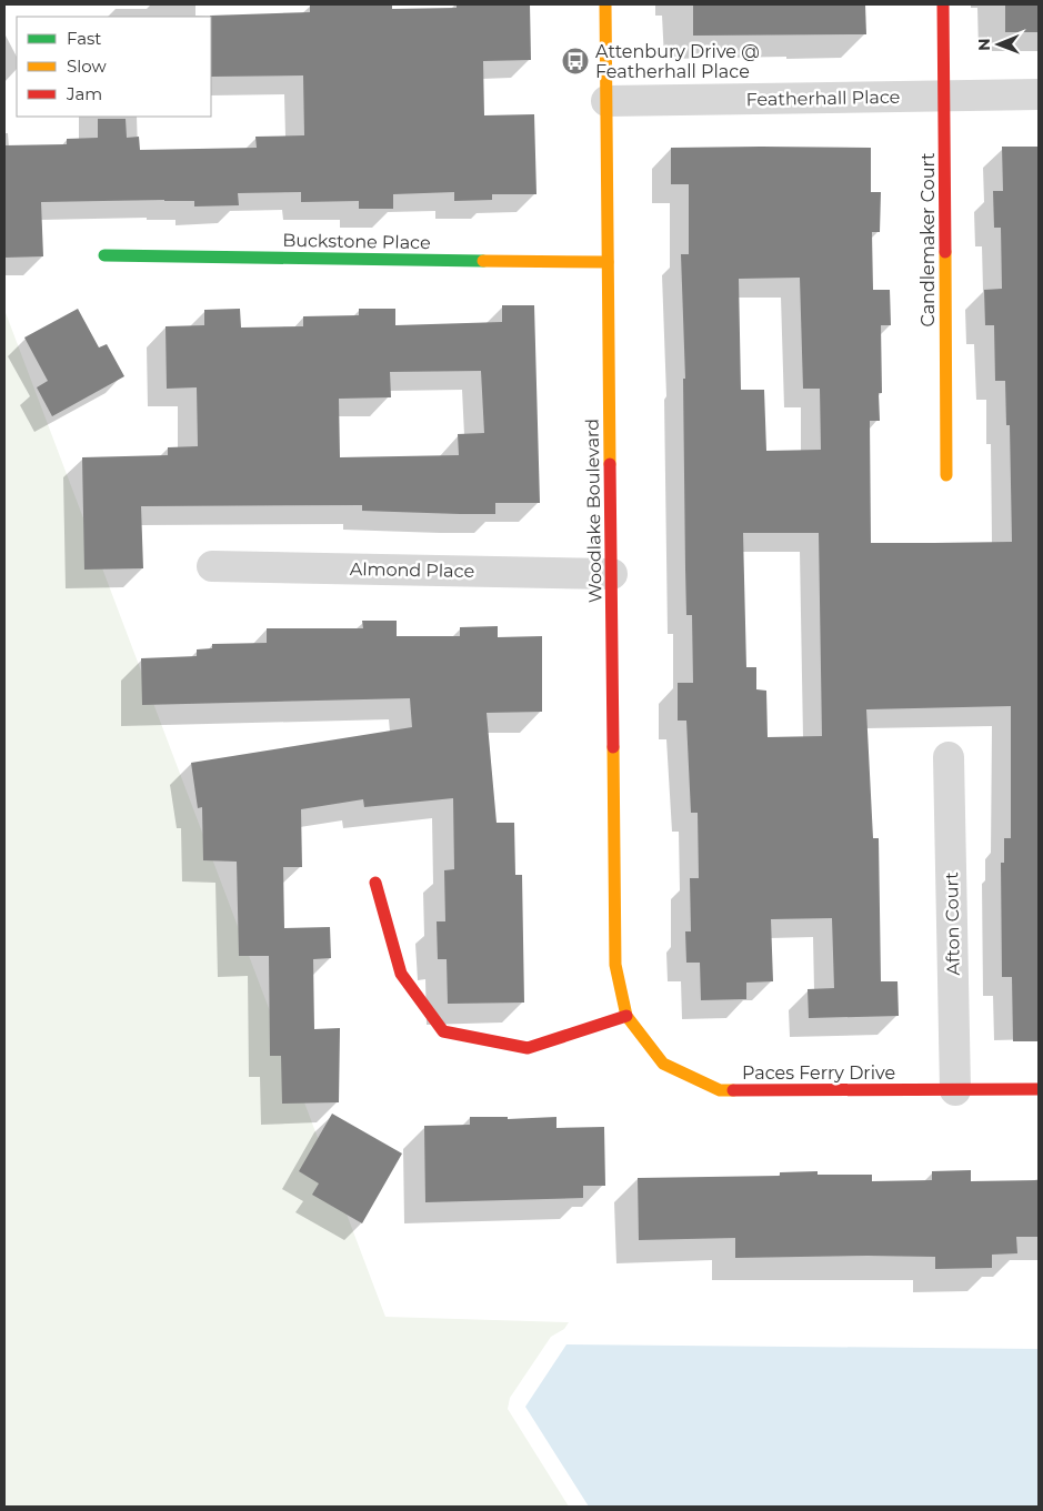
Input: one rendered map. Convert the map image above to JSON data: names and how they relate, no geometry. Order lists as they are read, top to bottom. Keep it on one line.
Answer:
{"streets":{"street":["Featherhall Place","Candlemaker Court","Buckstone Place","Woodlake Boulevard","Almond Place","Afton Court","Paces Ferry Drive"]},"crossings":[["Featherhall Place","Candlemaker Court"],["Featherhall Place","Woodlake Boulevard"],["Buckstone Place","Woodlake Boulevard"],["Woodlake Boulevard","Almond Place"],["Woodlake Boulevard","Paces Ferry Drive"],["Afton Court","Paces Ferry Drive"]],"places":{"bus stop":["Attenbury Drive @ Featherhall Place"]},"legend":["Fast","Slow","Jam"],"north":"left"}
